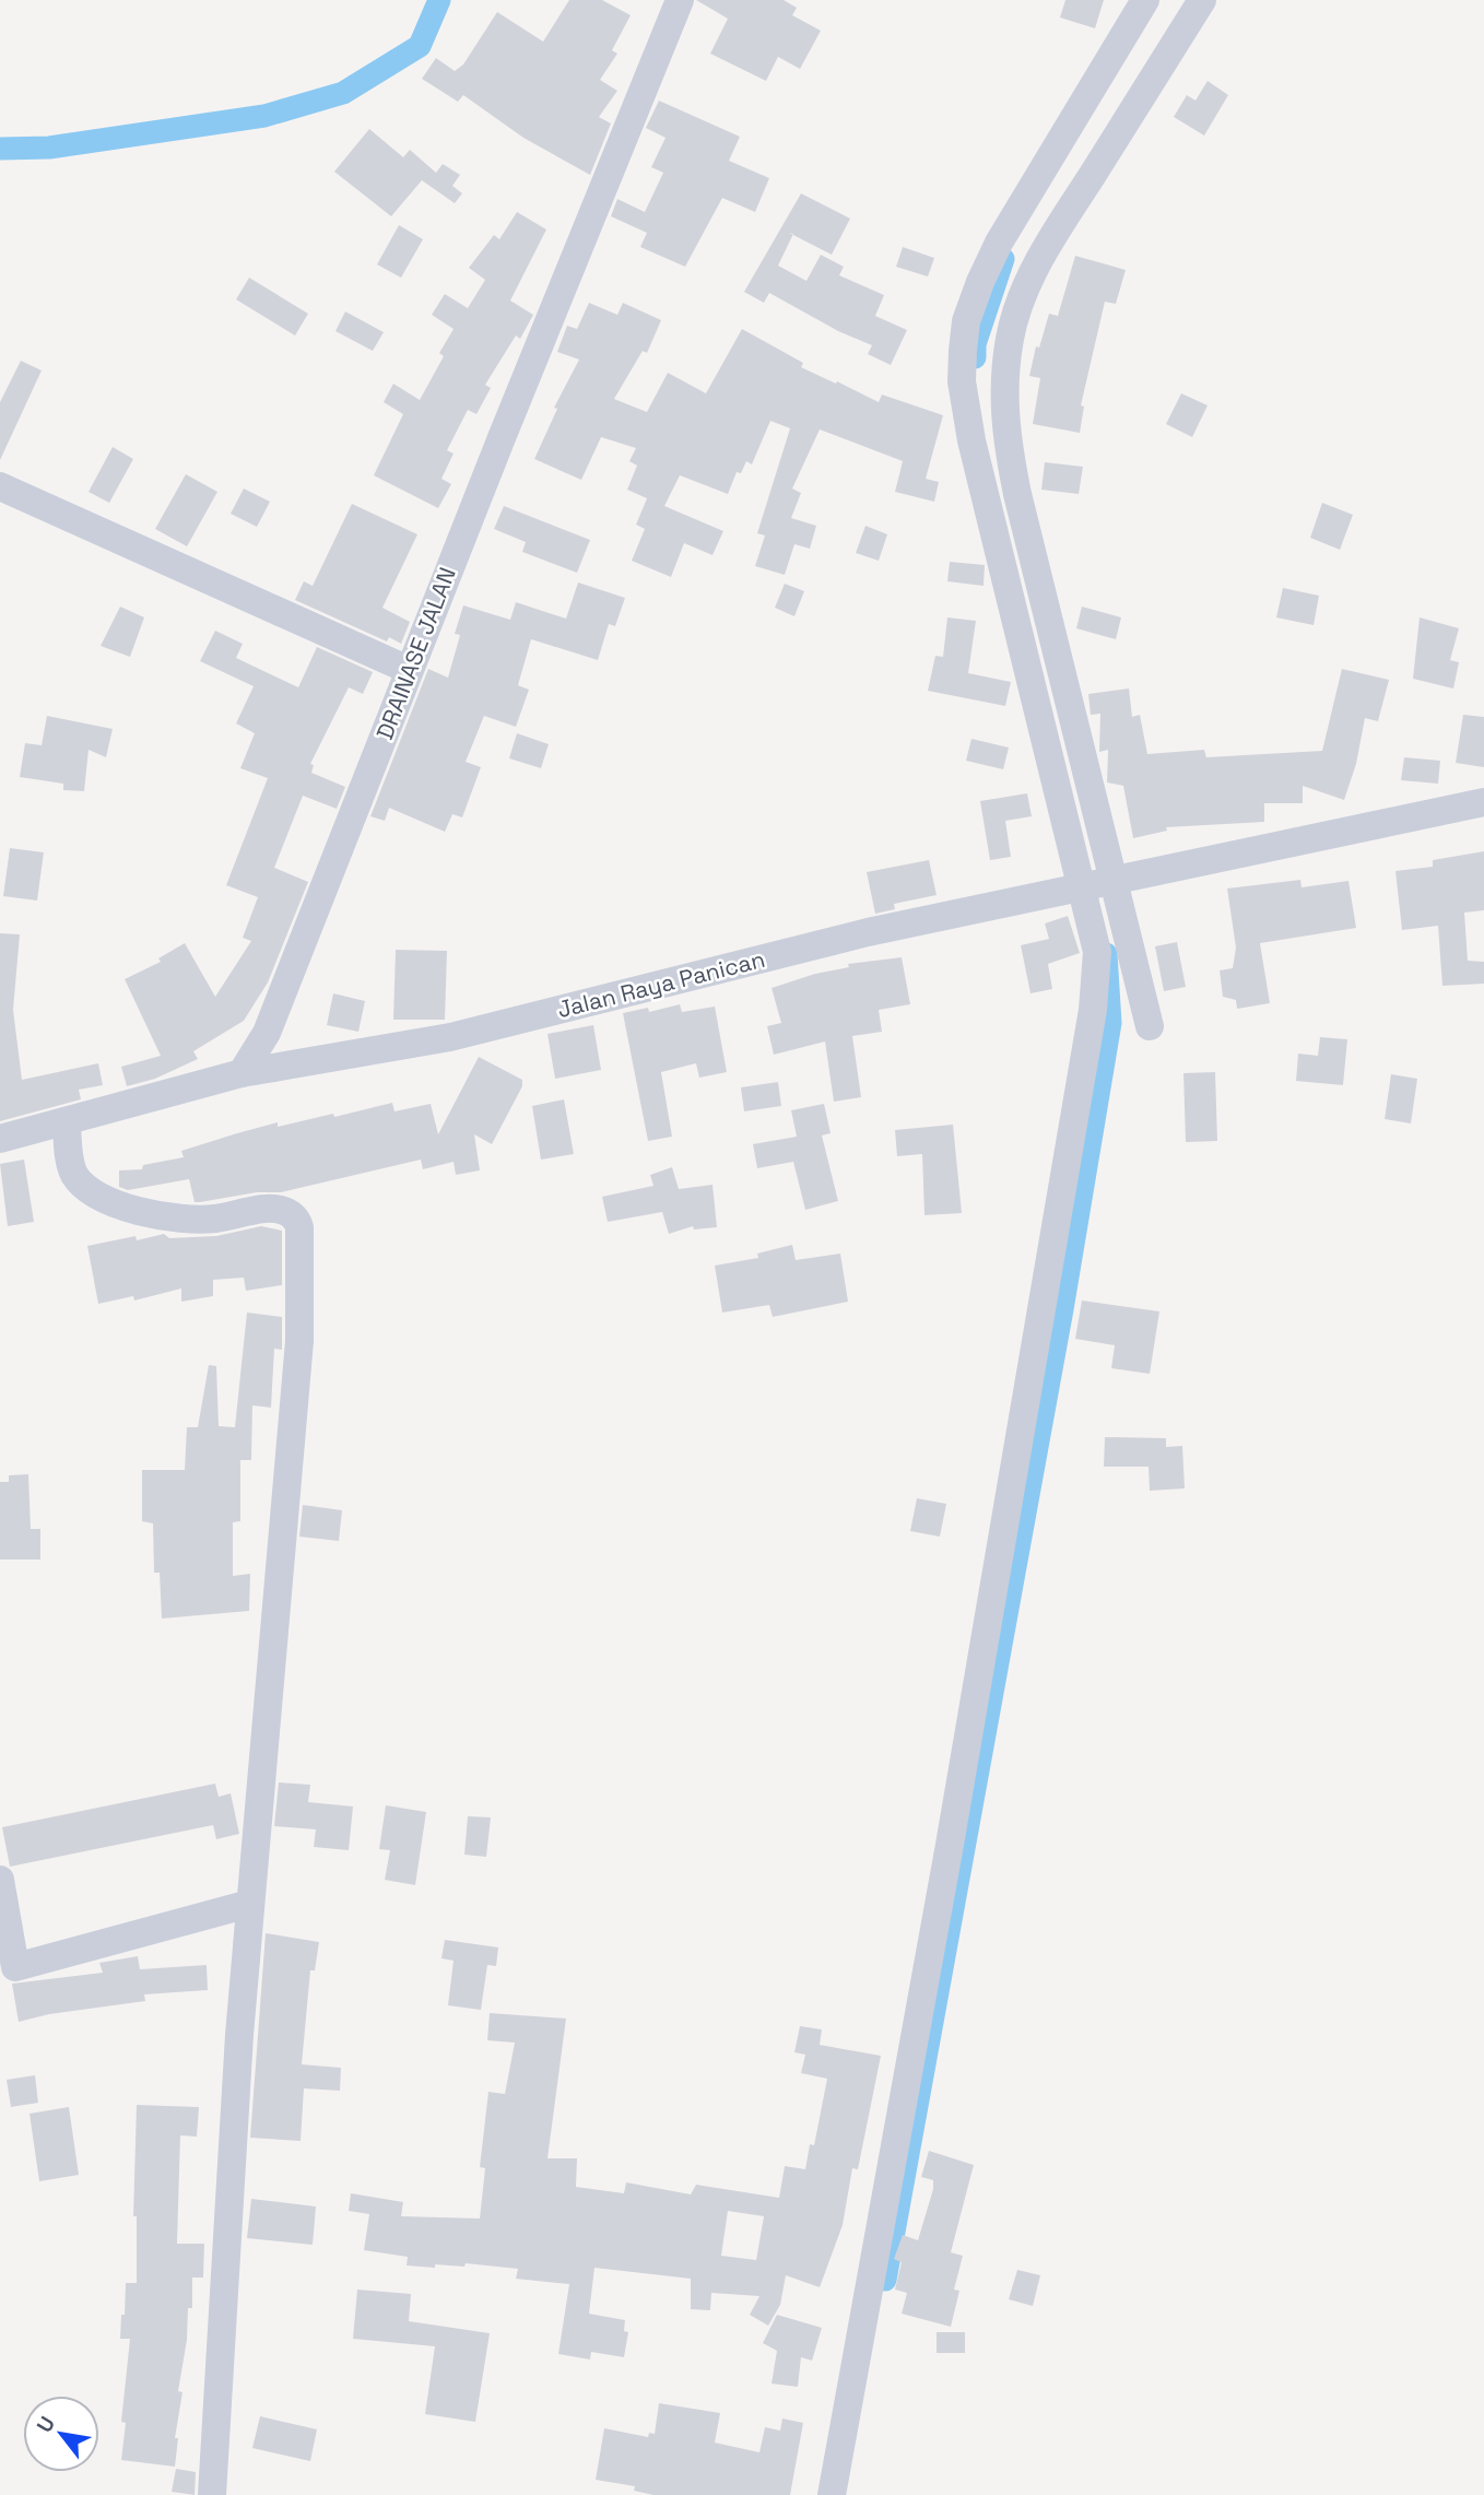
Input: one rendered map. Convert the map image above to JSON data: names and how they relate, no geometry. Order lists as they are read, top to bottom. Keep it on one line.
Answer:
{"streets":{"street":["DRAINASE JALAN","Jalan Raya Panican"]},"crossings":[["DRAINASE JALAN","Jalan Raya Panican"]],"north":"top left"}
